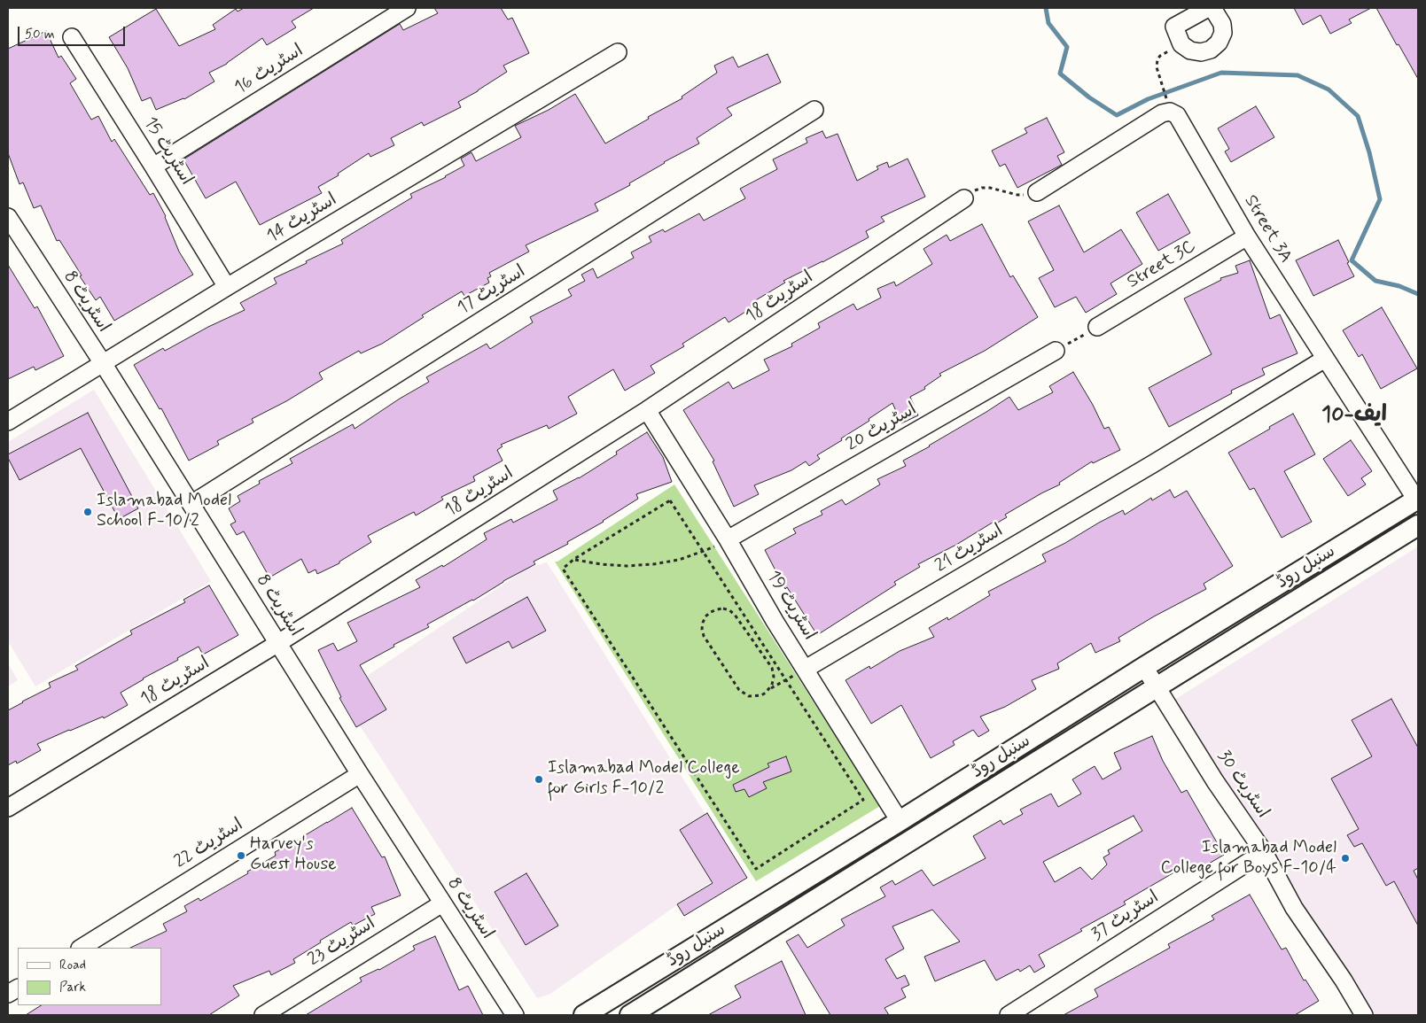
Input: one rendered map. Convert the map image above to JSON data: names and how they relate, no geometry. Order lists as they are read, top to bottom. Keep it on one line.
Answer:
{"streets":{"street":["اسٹریٹ 16","اسٹریٹ 15","اسٹریٹ 14","Street 3A","Street 3C","اسٹریٹ 17","اسٹریٹ 18","اسٹریٹ 8","اسٹریٹ 20","اسٹریٹ 21","سنبل روڈ","اسٹریٹ 19","اسٹریٹ 30","اسٹریٹ 22","اسٹریٹ 37","اسٹریٹ 23"]},"crossings":[["اسٹریٹ 16","اسٹریٹ 15"],["اسٹریٹ 15","اسٹریٹ 14"],["اسٹریٹ 14","اسٹریٹ 8"],["Street 3A","Street 3C"],["Street 3A","اسٹریٹ 21"],["Street 3A","سنبل روڈ"],["اسٹریٹ 17","اسٹریٹ 8"],["اسٹریٹ 18","اسٹریٹ 8"],["اسٹریٹ 18","اسٹریٹ 19"],["اسٹریٹ 8","اسٹریٹ 22"],["اسٹریٹ 8","اسٹریٹ 23"],["اسٹریٹ 20","اسٹریٹ 19"],["اسٹریٹ 21","اسٹریٹ 19"],["سنبل روڈ","اسٹریٹ 19"],["سنبل روڈ","اسٹریٹ 30"],["اسٹریٹ 30","اسٹریٹ 37"]],"districts":["ایف-10"],"places":["Islamabad Model School F-10/2","Islamabad Model College for Girls F-10/2","Harvey's Guest House","Islamabad Model College for Boys F-10/4"],"legend":["Road","Park"],"scale_bar":"50 m"}
